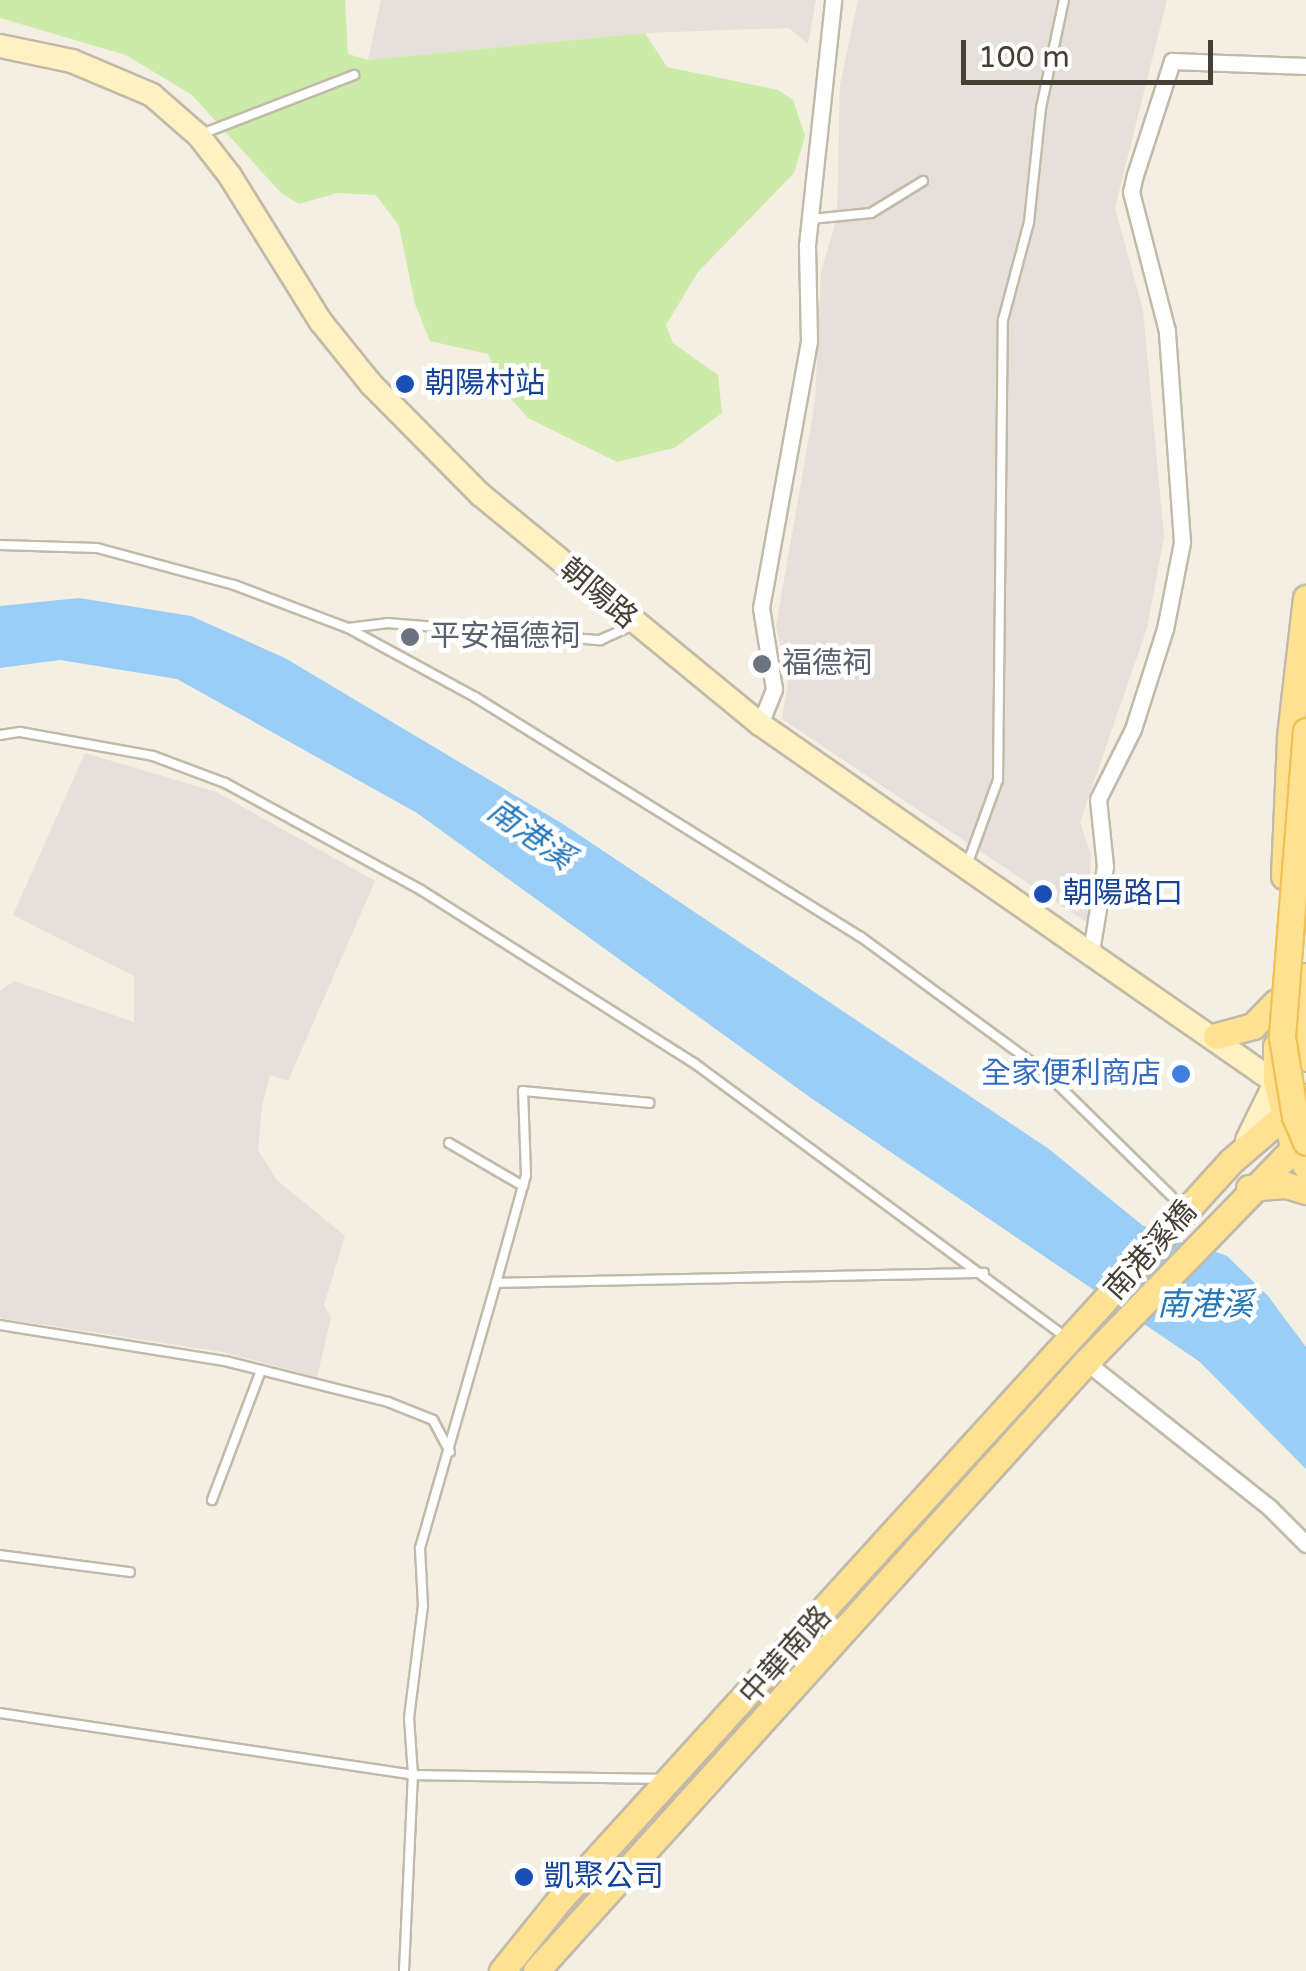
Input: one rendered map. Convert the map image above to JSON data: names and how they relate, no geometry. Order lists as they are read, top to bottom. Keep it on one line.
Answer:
{"streets":{"main road":["南港溪橋","中華南路"],"street":["朝陽路"]},"crossings":[["南港溪橋","中華南路"]],"water":["南港溪"],"places":["朝陽村站","平安福德祠","福德祠","朝陽路口","全家便利商店","凱聚公司"],"scale_bar":"100 m"}
